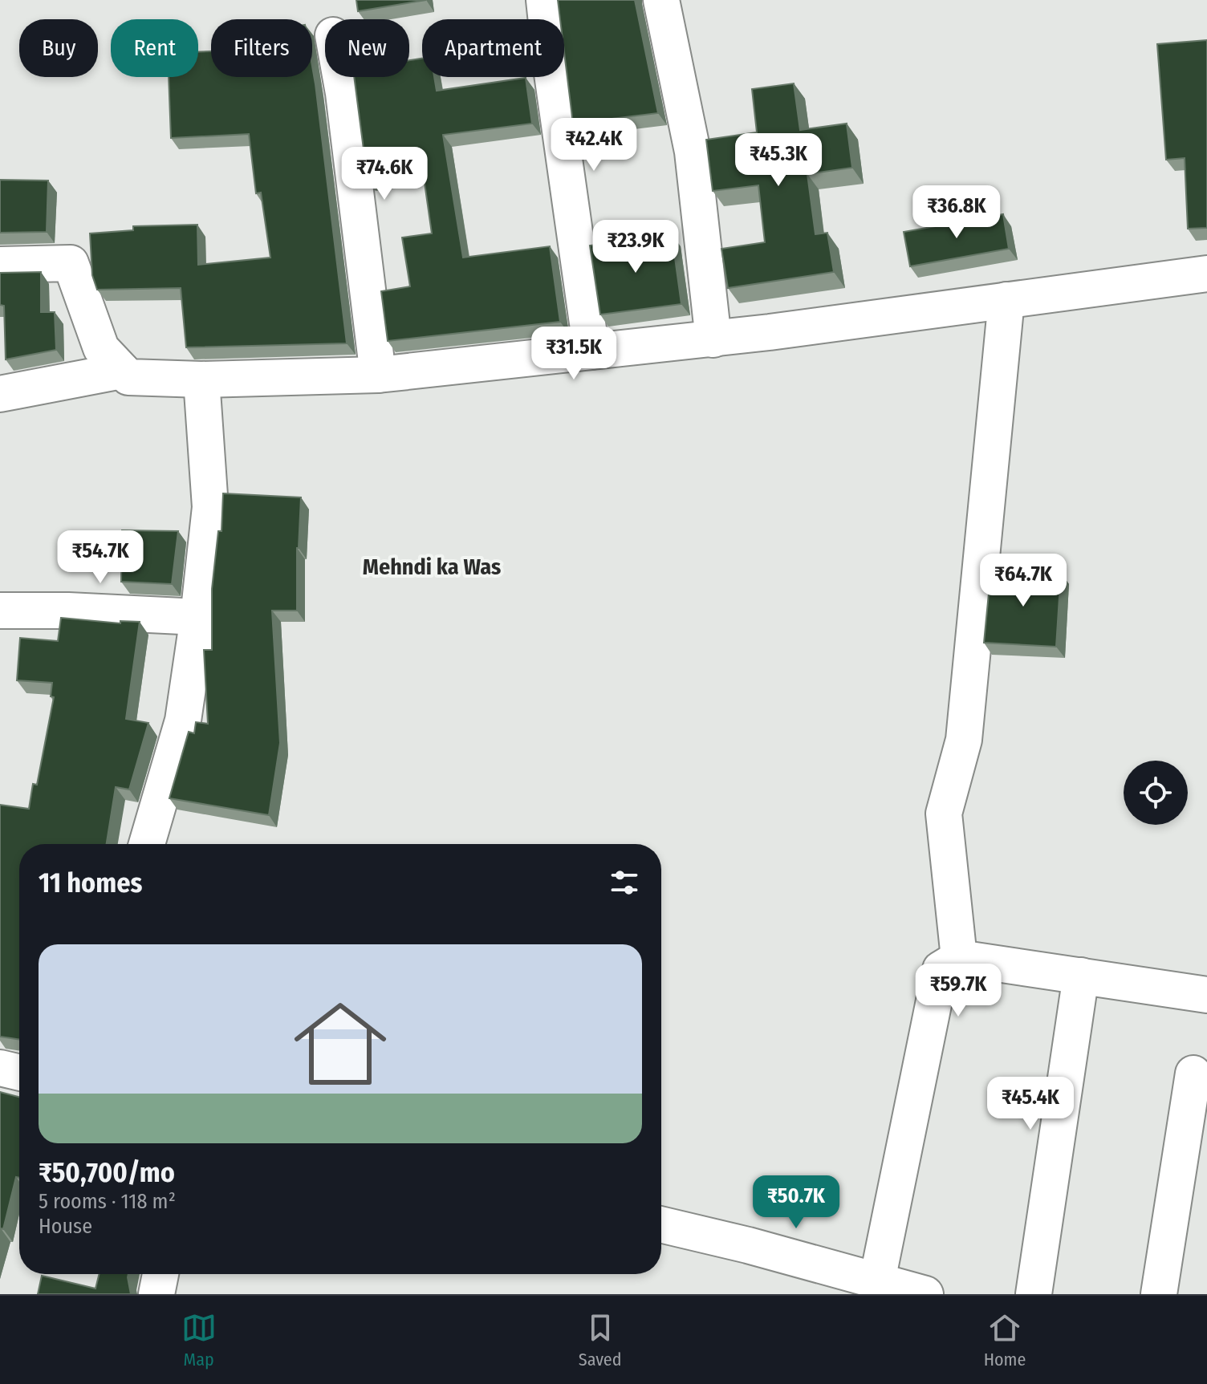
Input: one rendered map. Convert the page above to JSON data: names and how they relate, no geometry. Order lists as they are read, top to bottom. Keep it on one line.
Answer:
{"districts":["Mehndi ka Was"],"page":{"chip":["Buy","Rent","Filters","New","Apartment"],"price":["₹42.4K","₹45.3K","₹74.6K","₹36.8K","₹23.9K","₹31.5K","₹54.7K","₹64.7K","₹59.7K","₹45.4K","₹50.7K"],"heading":"11 homes","list":[{"name":"₹50,700/mo","note":"5 rooms · 118 m² · House"}],"tabs":["Map","Saved","Home"]}}
